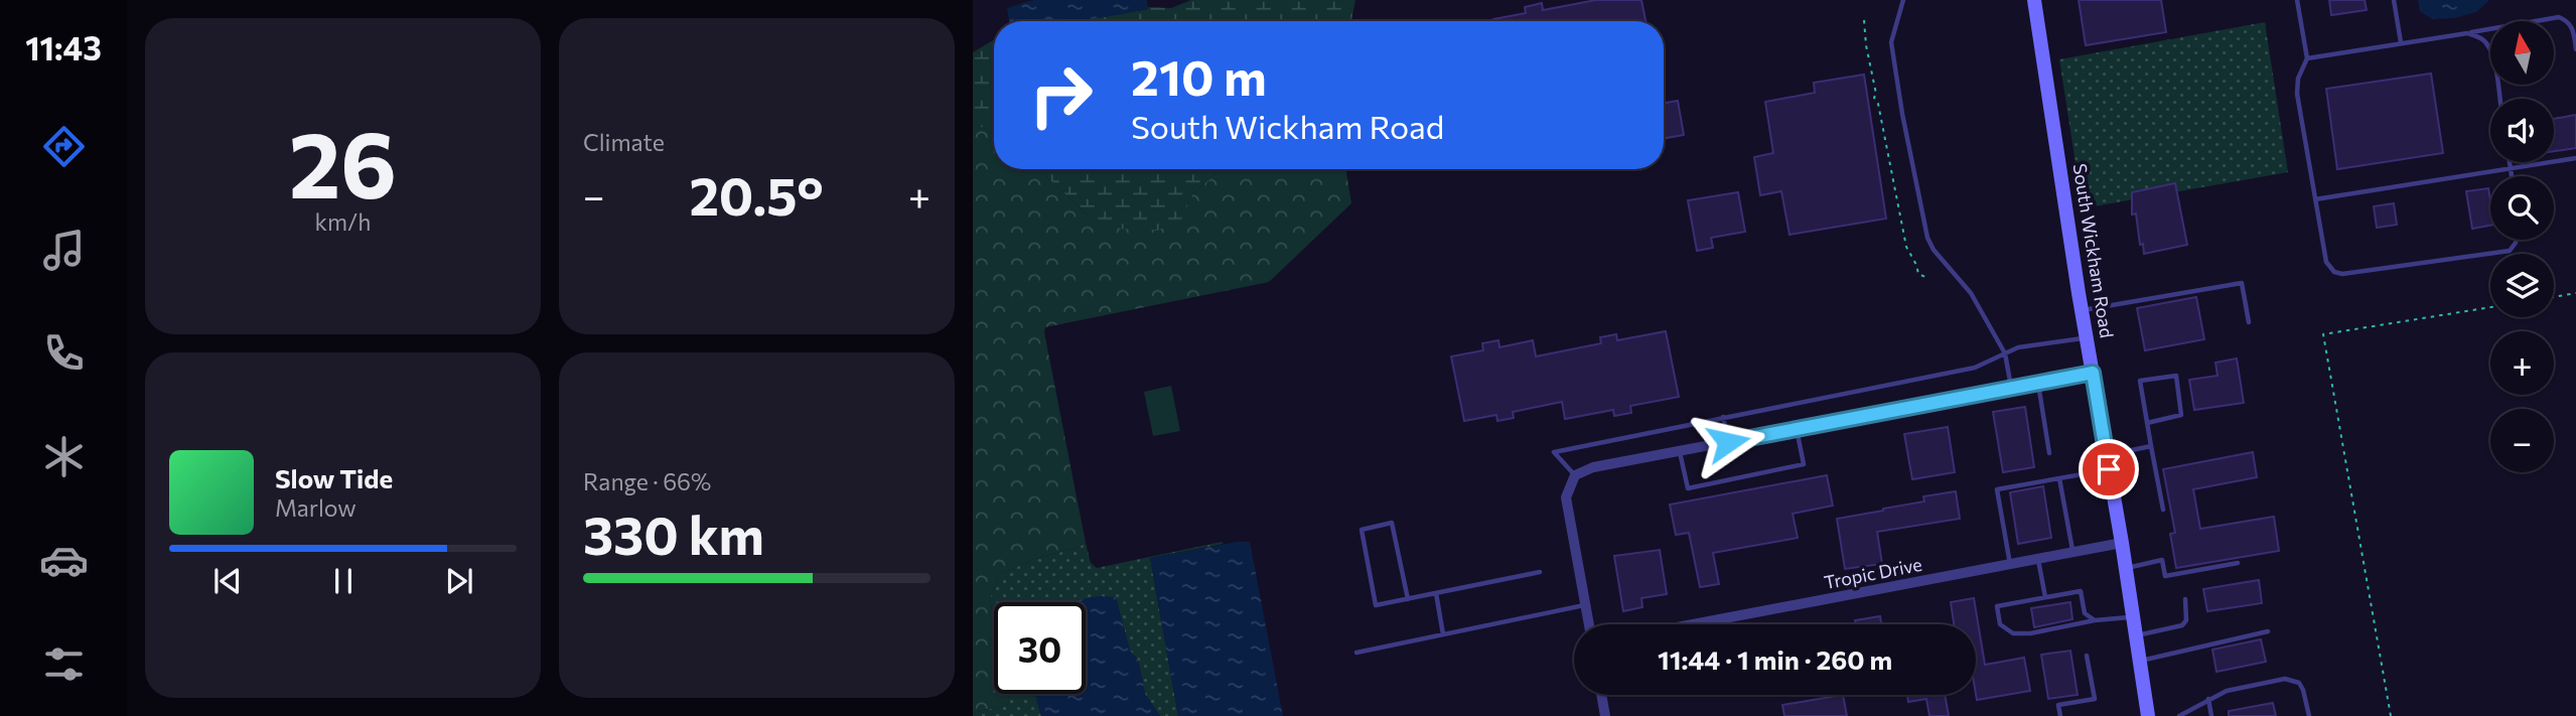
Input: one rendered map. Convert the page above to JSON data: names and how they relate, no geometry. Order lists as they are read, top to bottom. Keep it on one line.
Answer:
{"streets":{"main road":["South Wickham Road"],"street":["Tropic Drive"]},"crossings":[["South Wickham Road","Tropic Drive"]],"north":"top","page":{"tabs":"11:43","tile":[["26","km/h"],"Climate",["Range · 66%","330 km"]],"map_buttons":["+","−"],"turn":["210 m","South Wickham Road"],"heat":["−","20.5°","+"],"song":["Slow Tide","Marlow"],"limit":"30","trip":"11:44 · 1 min · 260 m"}}
